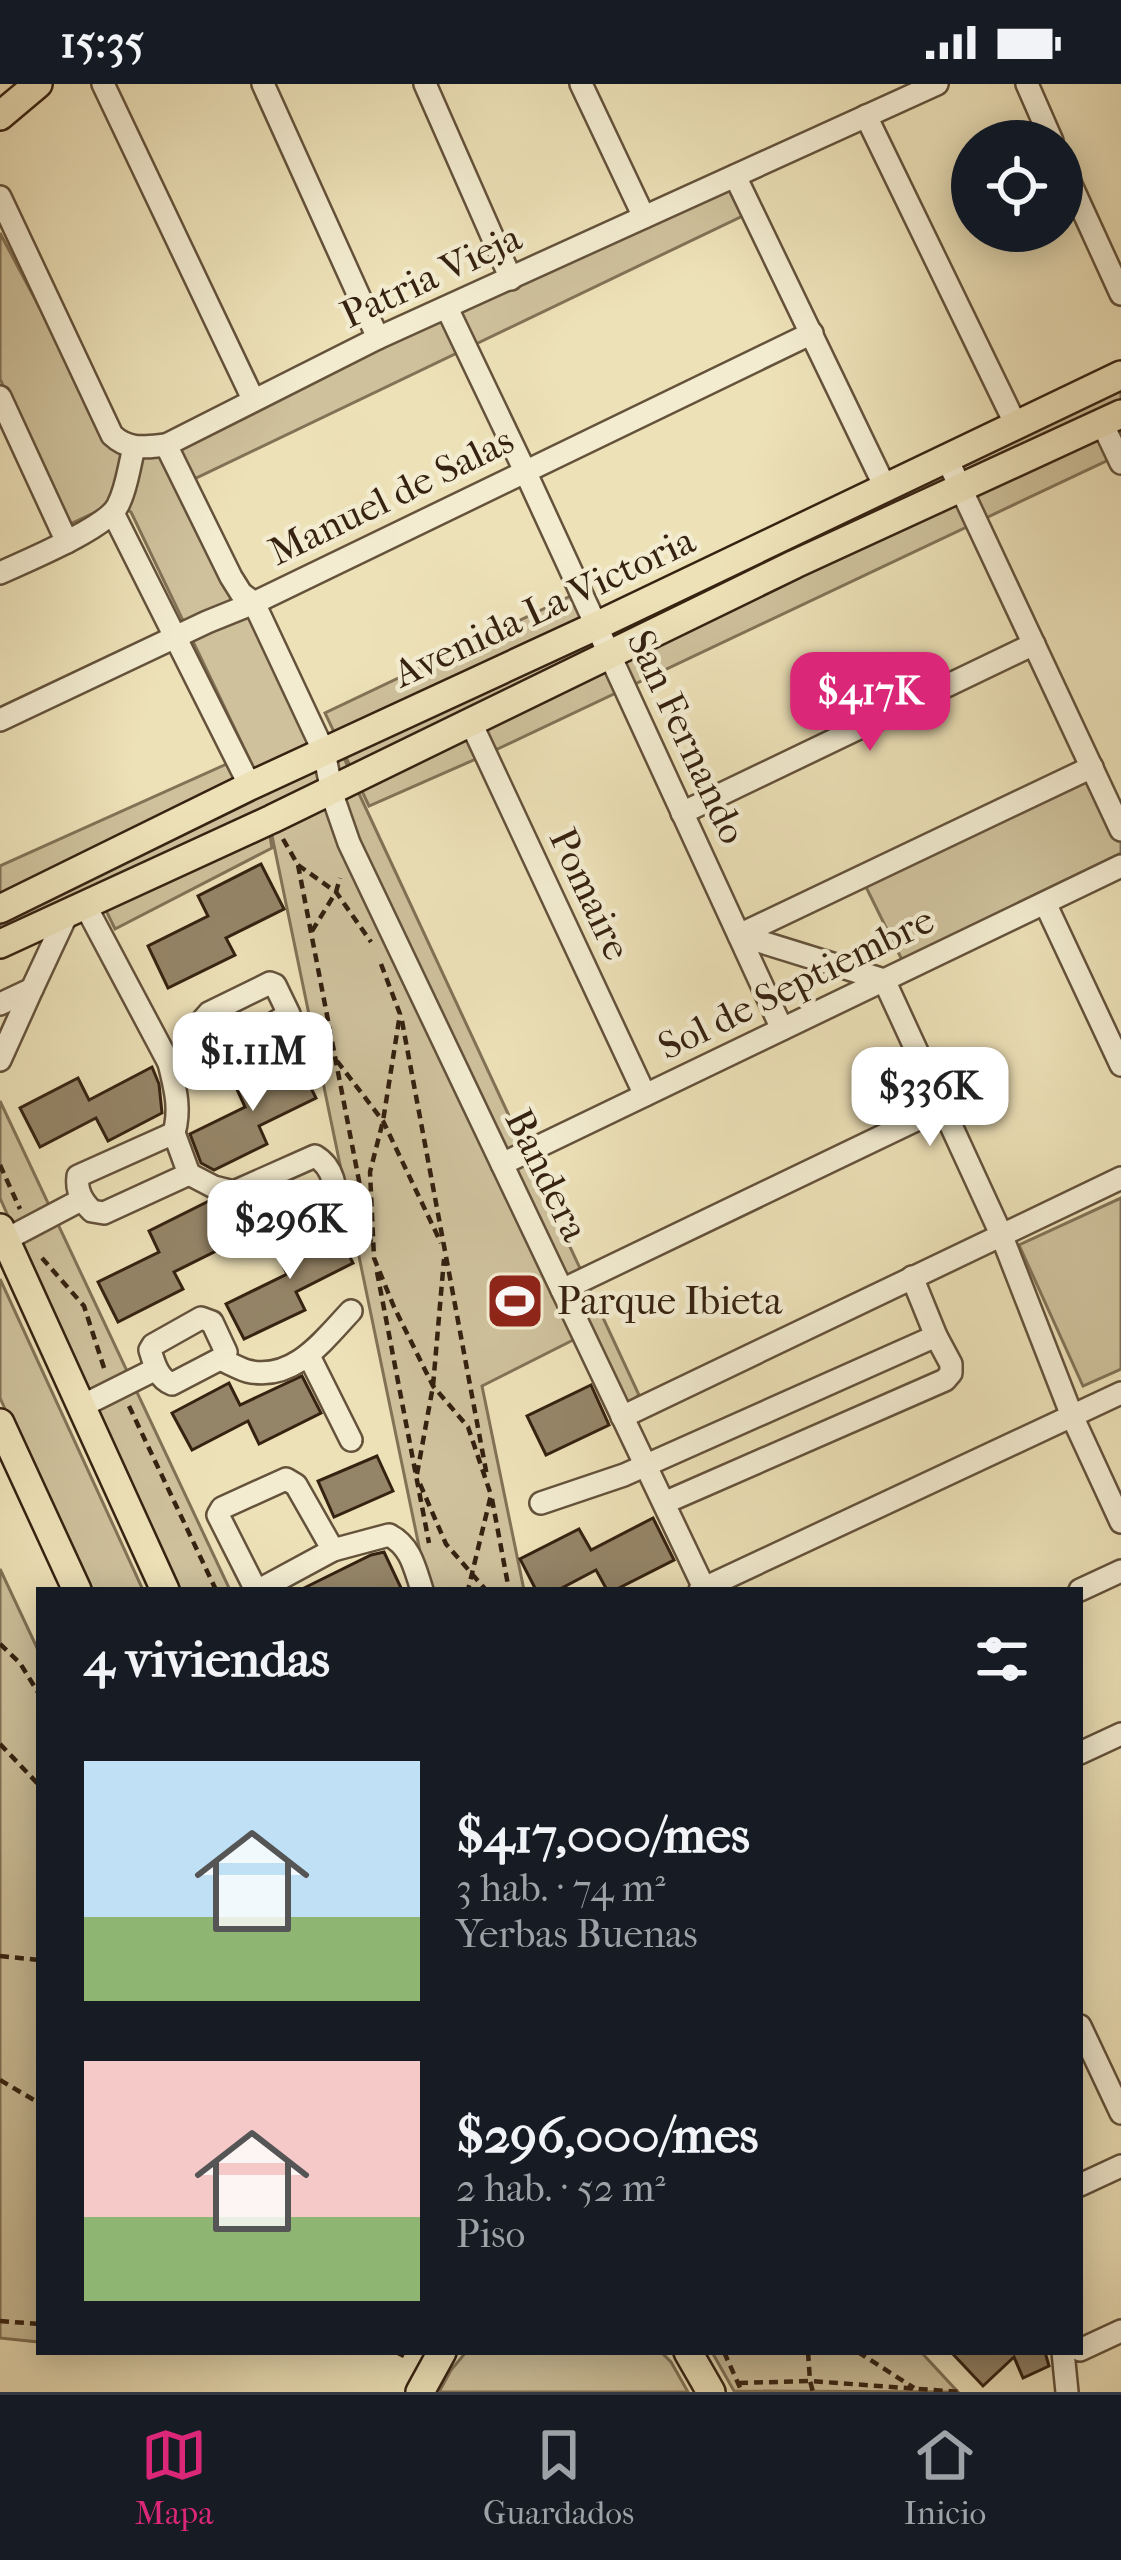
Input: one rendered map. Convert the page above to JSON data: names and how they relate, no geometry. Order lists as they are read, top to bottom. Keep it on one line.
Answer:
{"streets":{"main road":["Avenida La Victoria"],"street":["Patria Vieja","Manuel de Salas","San Fernando","Pomaire","Sol de Septiembre","Bandera"]},"crossings":[["Patria Vieja","San Fernando"],["Patria Vieja","Bandera"],["Manuel de Salas","San Fernando"],["Manuel de Salas","Bandera"],["Avenida La Victoria","San Fernando"],["Avenida La Victoria","Pomaire"],["Avenida La Victoria","Bandera"],["San Fernando","Sol de Septiembre"],["Pomaire","Sol de Septiembre"],["Sol de Septiembre","Bandera"]],"places":{"sports":["Parque Ibieta"]},"page":{"status":"15:35","price":["$417K","$1.11M","$336K","$296K"],"heading":"4 viviendas","list":[{"name":"$417,000/mes","note":"3 hab. · 74 m² · Yerbas Buenas"},{"name":"$296,000/mes","note":"2 hab. · 52 m² · Piso"}],"tabs":["Mapa","Guardados","Inicio"]}}
